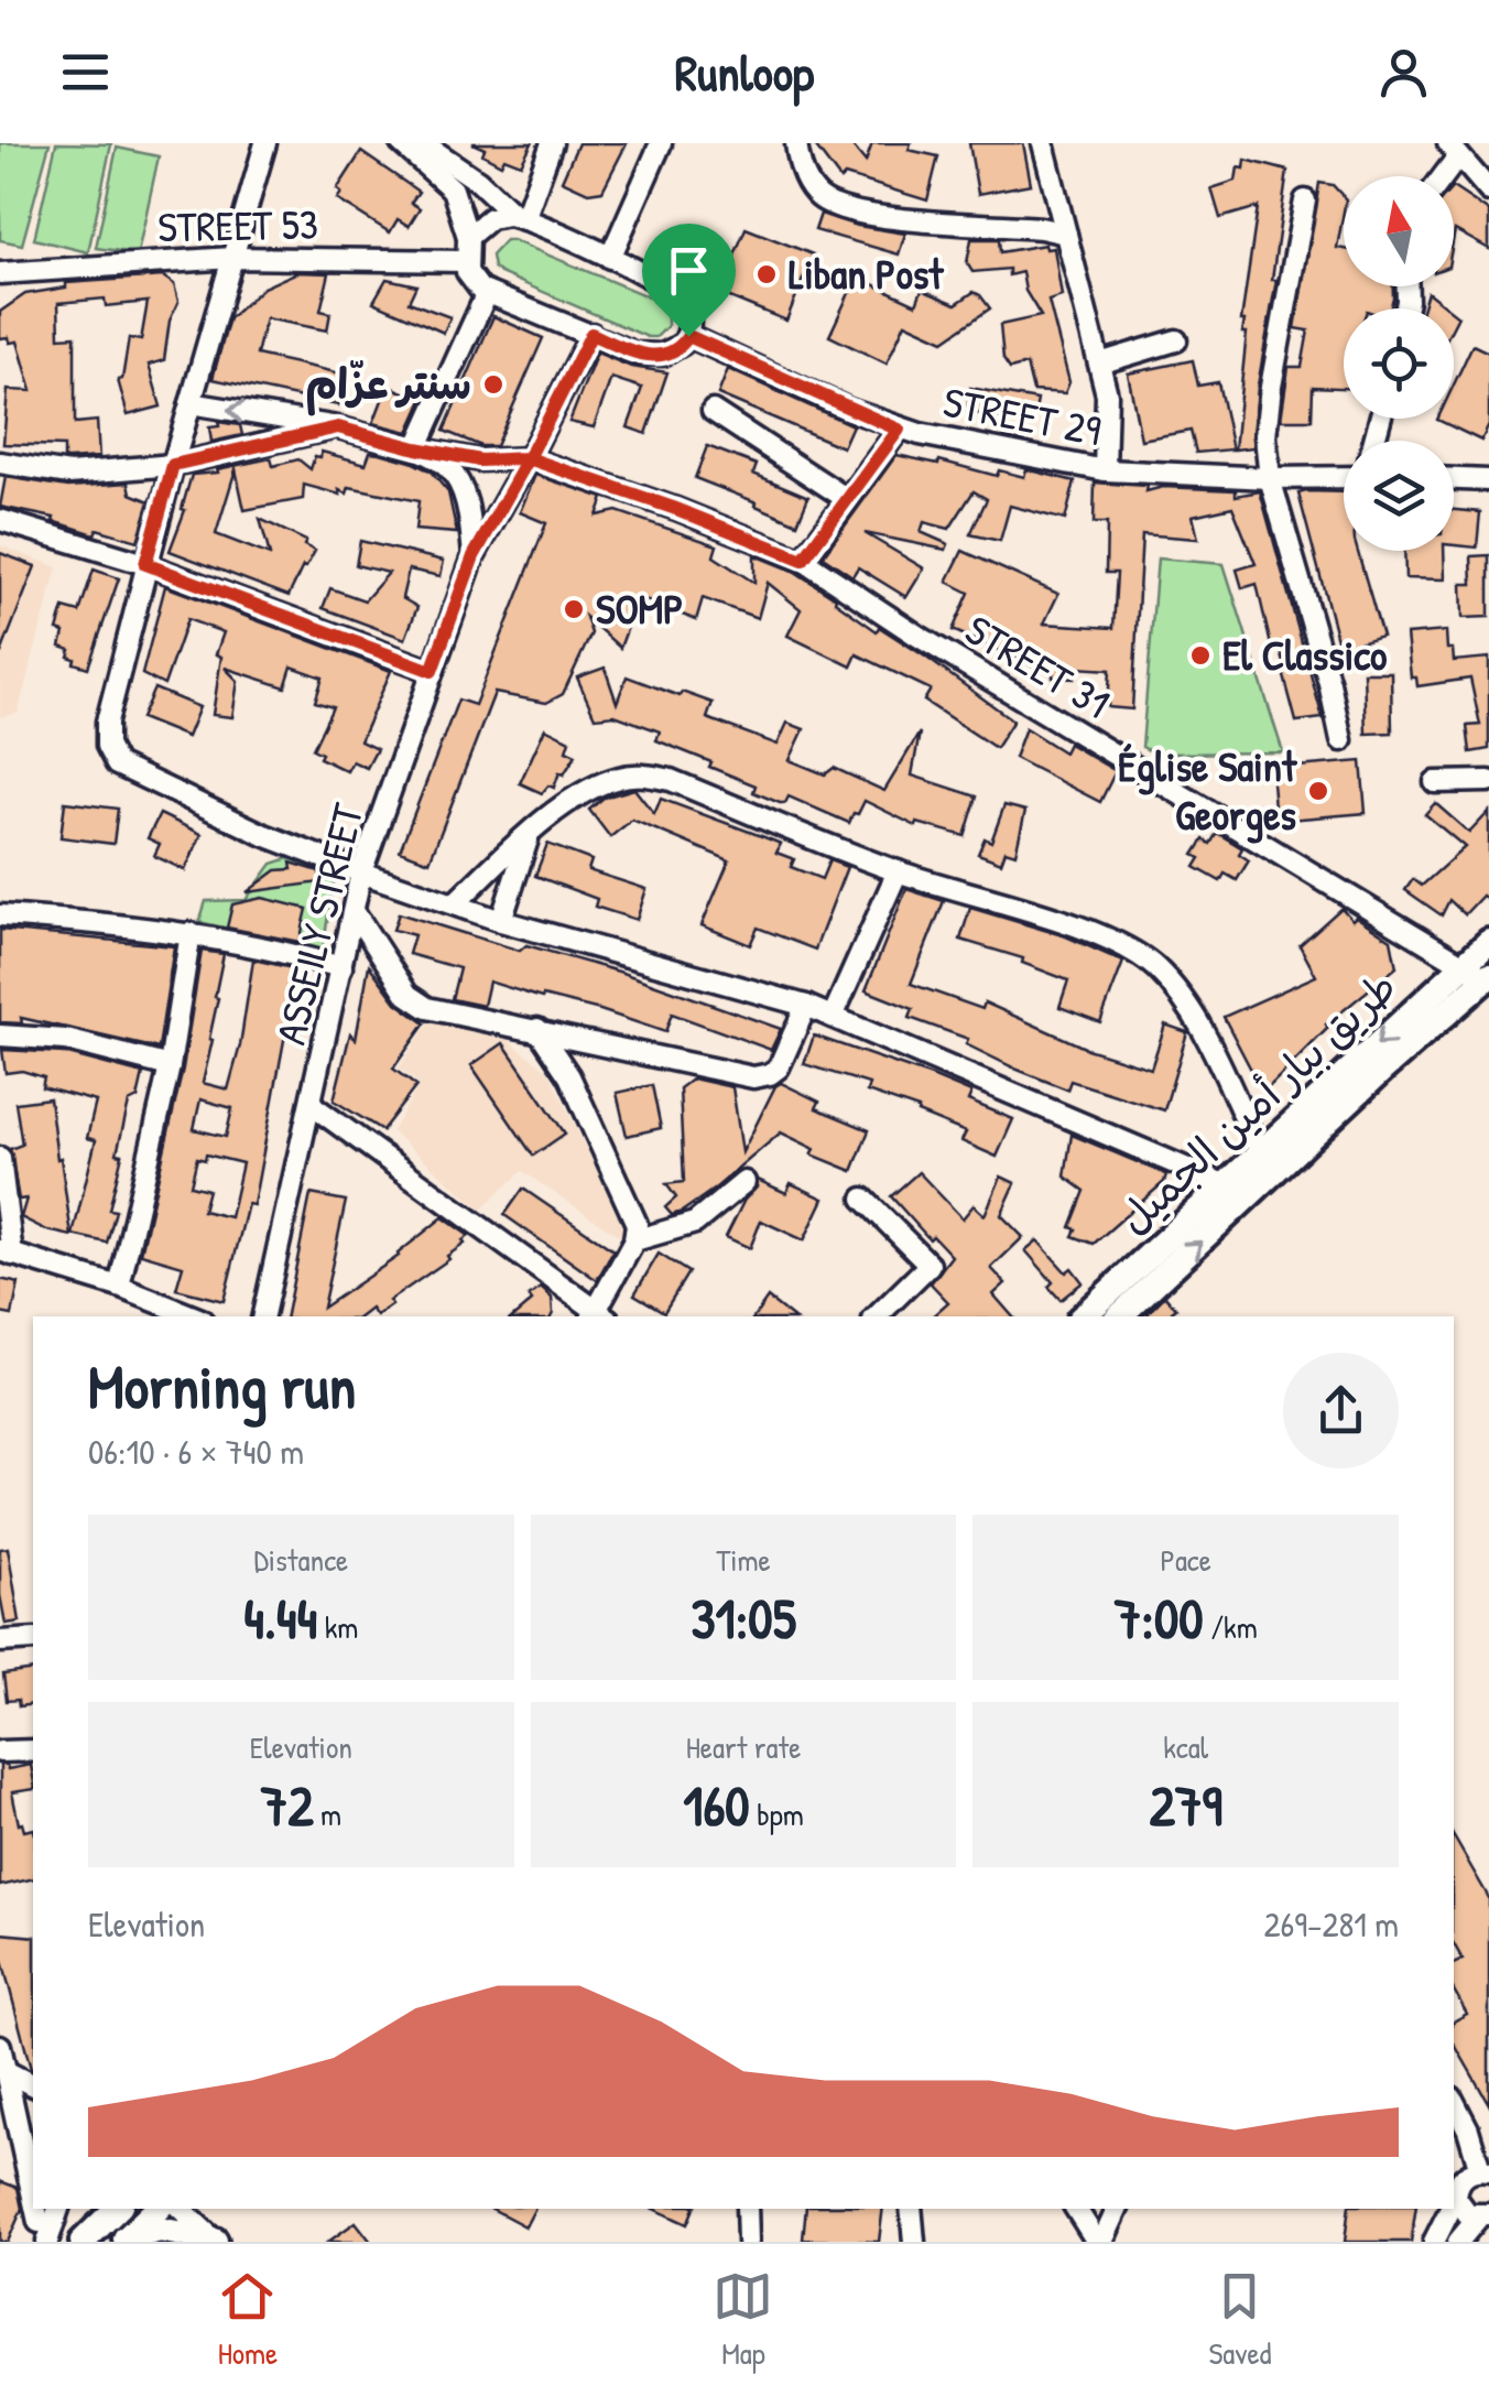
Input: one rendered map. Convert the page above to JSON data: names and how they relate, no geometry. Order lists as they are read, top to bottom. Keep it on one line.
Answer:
{"streets":{"main road":["طريق بيار أمين الجميل"],"street":["STREET 53","STREET 29","STREET 31","ASSEILY STREET"]},"crossings":[["STREET 31","ASSEILY STREET"],["STREET 31","طريق بيار أمين الجميل"]],"places":["Liban Post","سنتر عزّام","SOMP","El Classico","Église Saint Georges"],"north":"top","page":{"header":"Runloop","heading":["Morning run","06:10 · 6 × 740 m"],"stats":[["Distance","4.44 km"],["Time","31:05"],["Pace","7:00 /km"],["Elevation","72 m"],["Heart rate","160 bpm"],["kcal","279"]],"chart":["Elevation","269–281 m"],"tabs":["Home","Map","Saved"]}}
